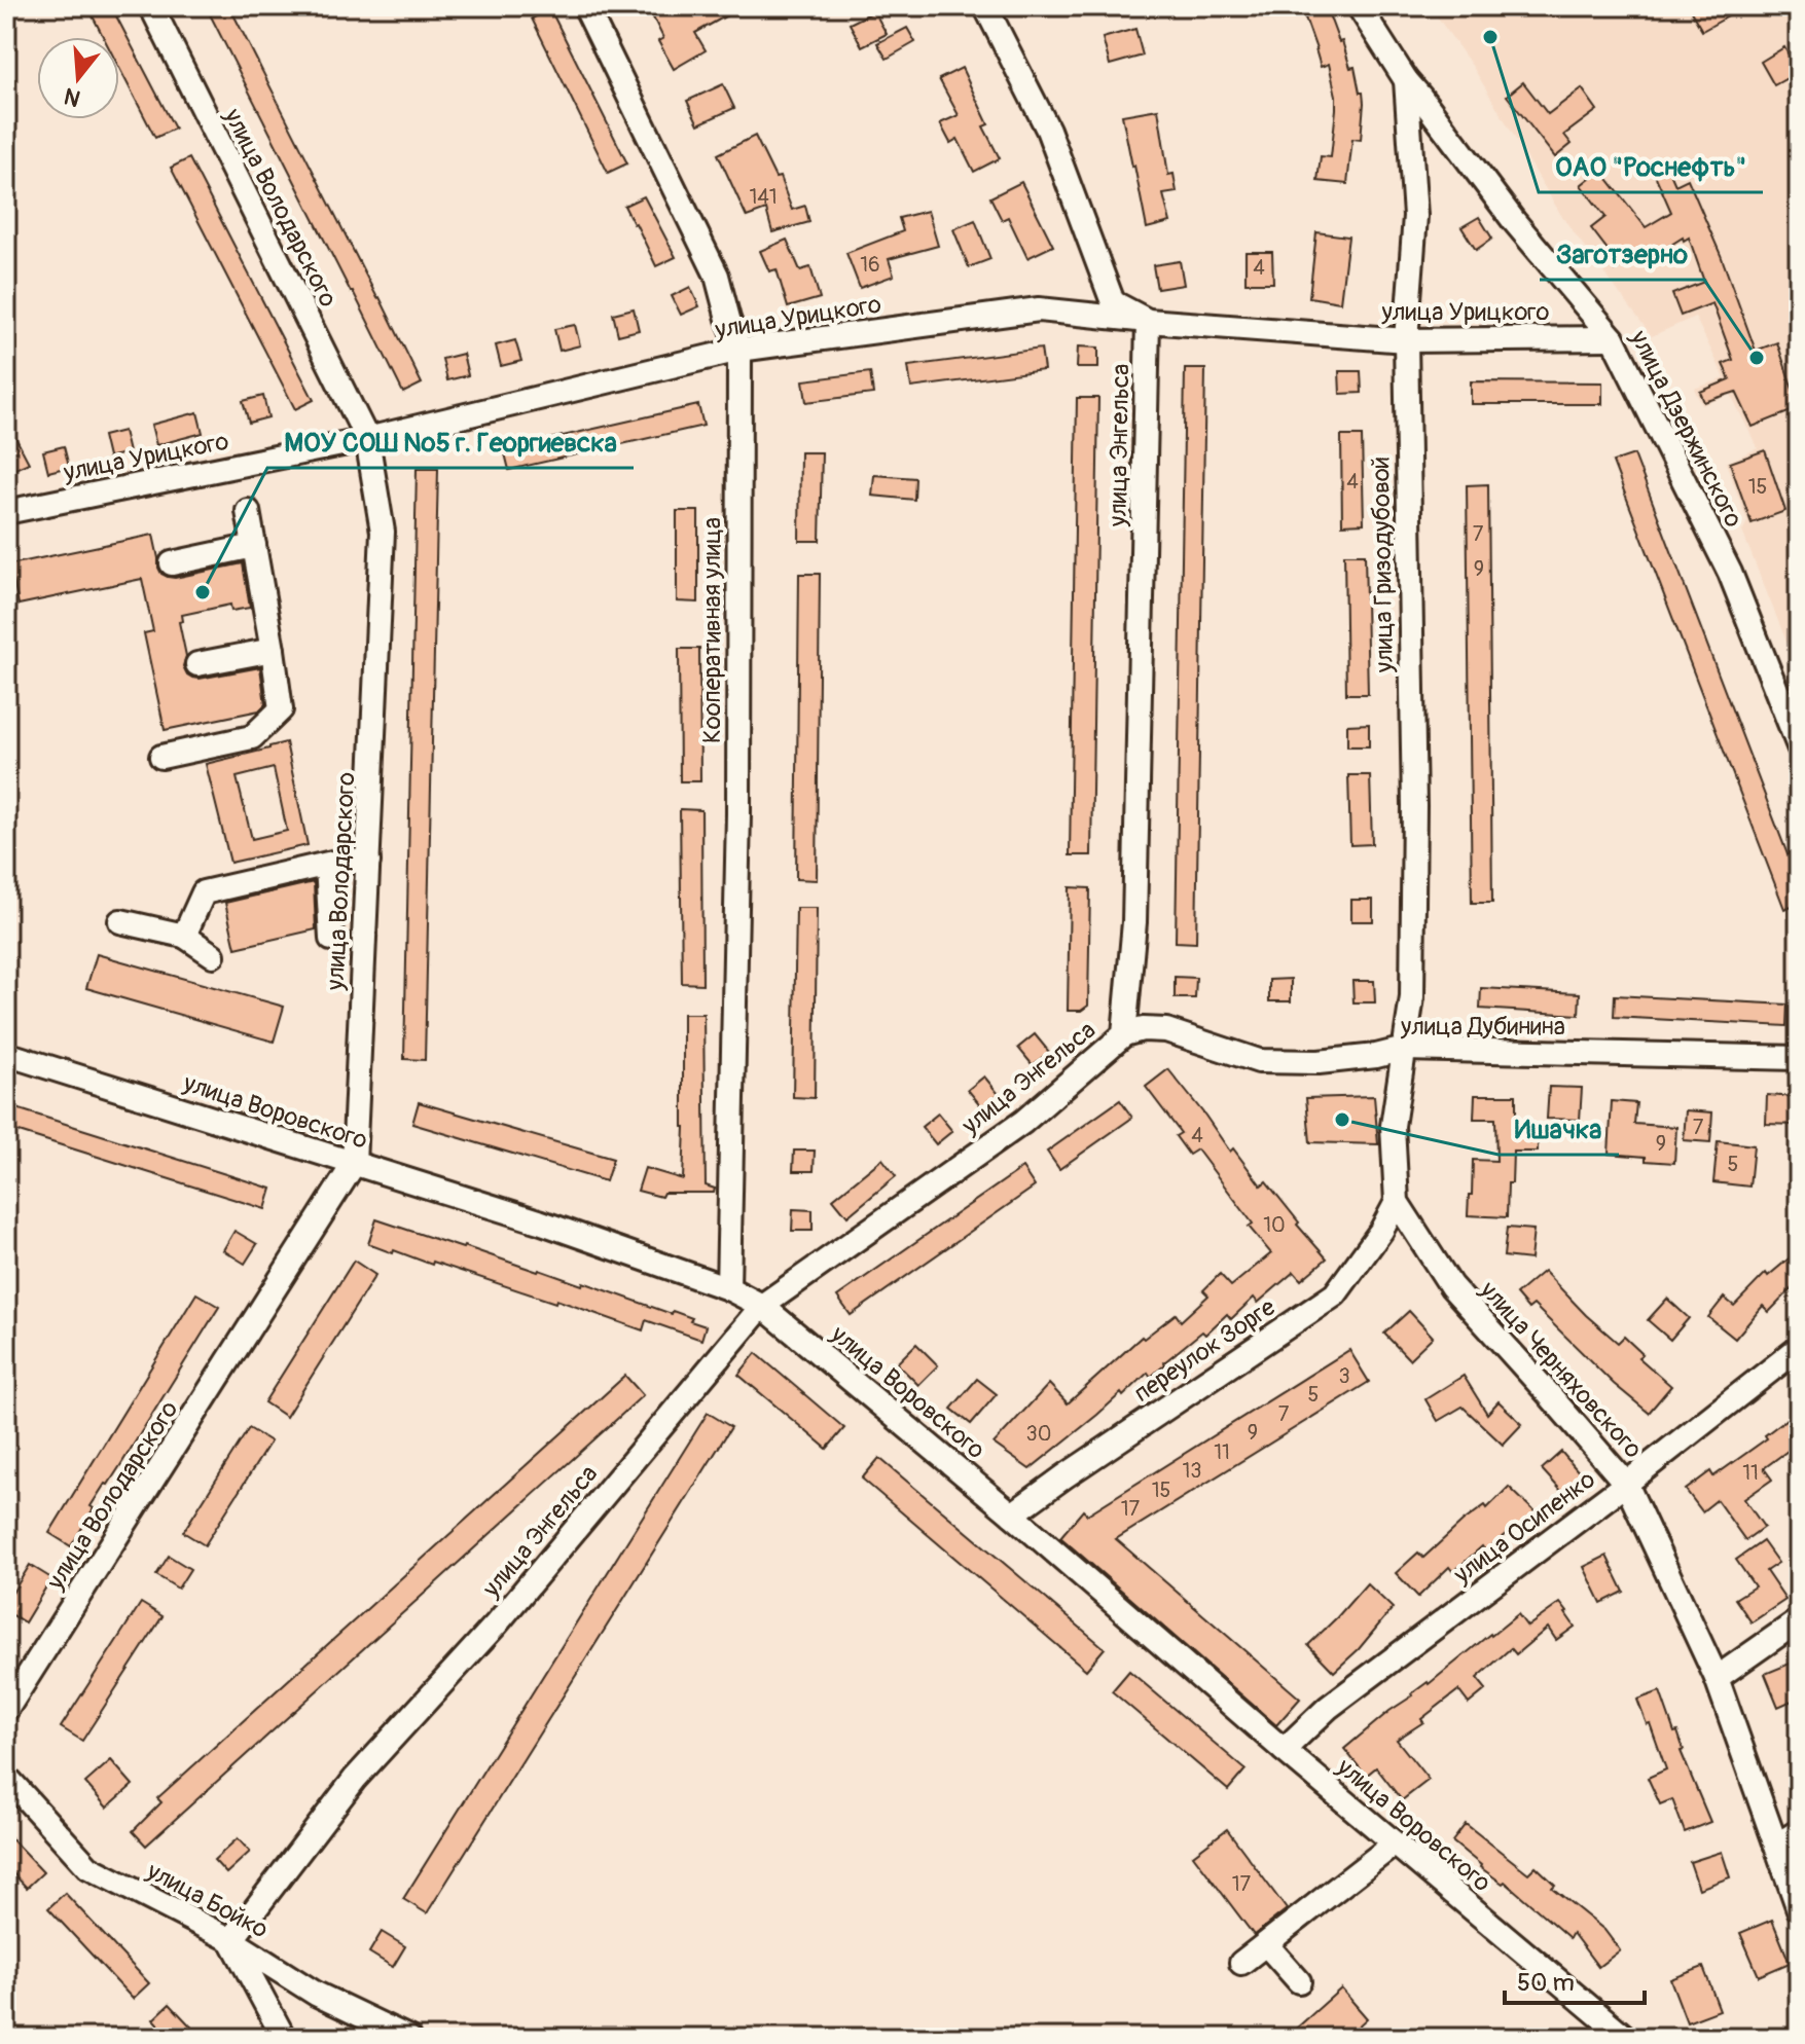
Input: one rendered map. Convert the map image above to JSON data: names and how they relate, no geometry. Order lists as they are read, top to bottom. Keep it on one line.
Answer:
{"streets":{"street":["улица Володарского","улица Урицкого","улица Дзержинского","улица Энгельса","улица Гризодубовой","Кооперативная улица","улица Дубинина","улица Воровского","переулок Зорге","улица Черняховского","улица Осипенко","улица Бойко"]},"crossings":[["улица Володарского","улица Урицкого"],["улица Володарского","улица Воровского"],["улица Урицкого","улица Дзержинского"],["улица Урицкого","улица Энгельса"],["улица Урицкого","улица Гризодубовой"],["улица Урицкого","Кооперативная улица"],["улица Дзержинского","улица Гризодубовой"],["улица Энгельса","улица Дубинина"],["улица Энгельса","улица Воровского"],["улица Энгельса","улица Бойко"],["улица Гризодубовой","улица Дубинина"],["улица Гризодубовой","улица Черняховского"],["Кооперативная улица","улица Воровского"],["улица Дубинина","улица Черняховского"],["улица Воровского","переулок Зорге"],["улица Воровского","улица Осипенко"],["переулок Зорге","улица Черняховского"],["улица Черняховского","улица Осипенко"]],"places":["ОАО \"Роснефть\"","Заготзерно","МОУ СОШ №5 г. Георгиевска","Ишачка"],"house_numbers":["141","16","4","4","15","7","9","7","4","9","5","10","3","5","7","9","30","11","13","11","15","17","17"],"scale_bar":"50 m","north":"bottom"}
